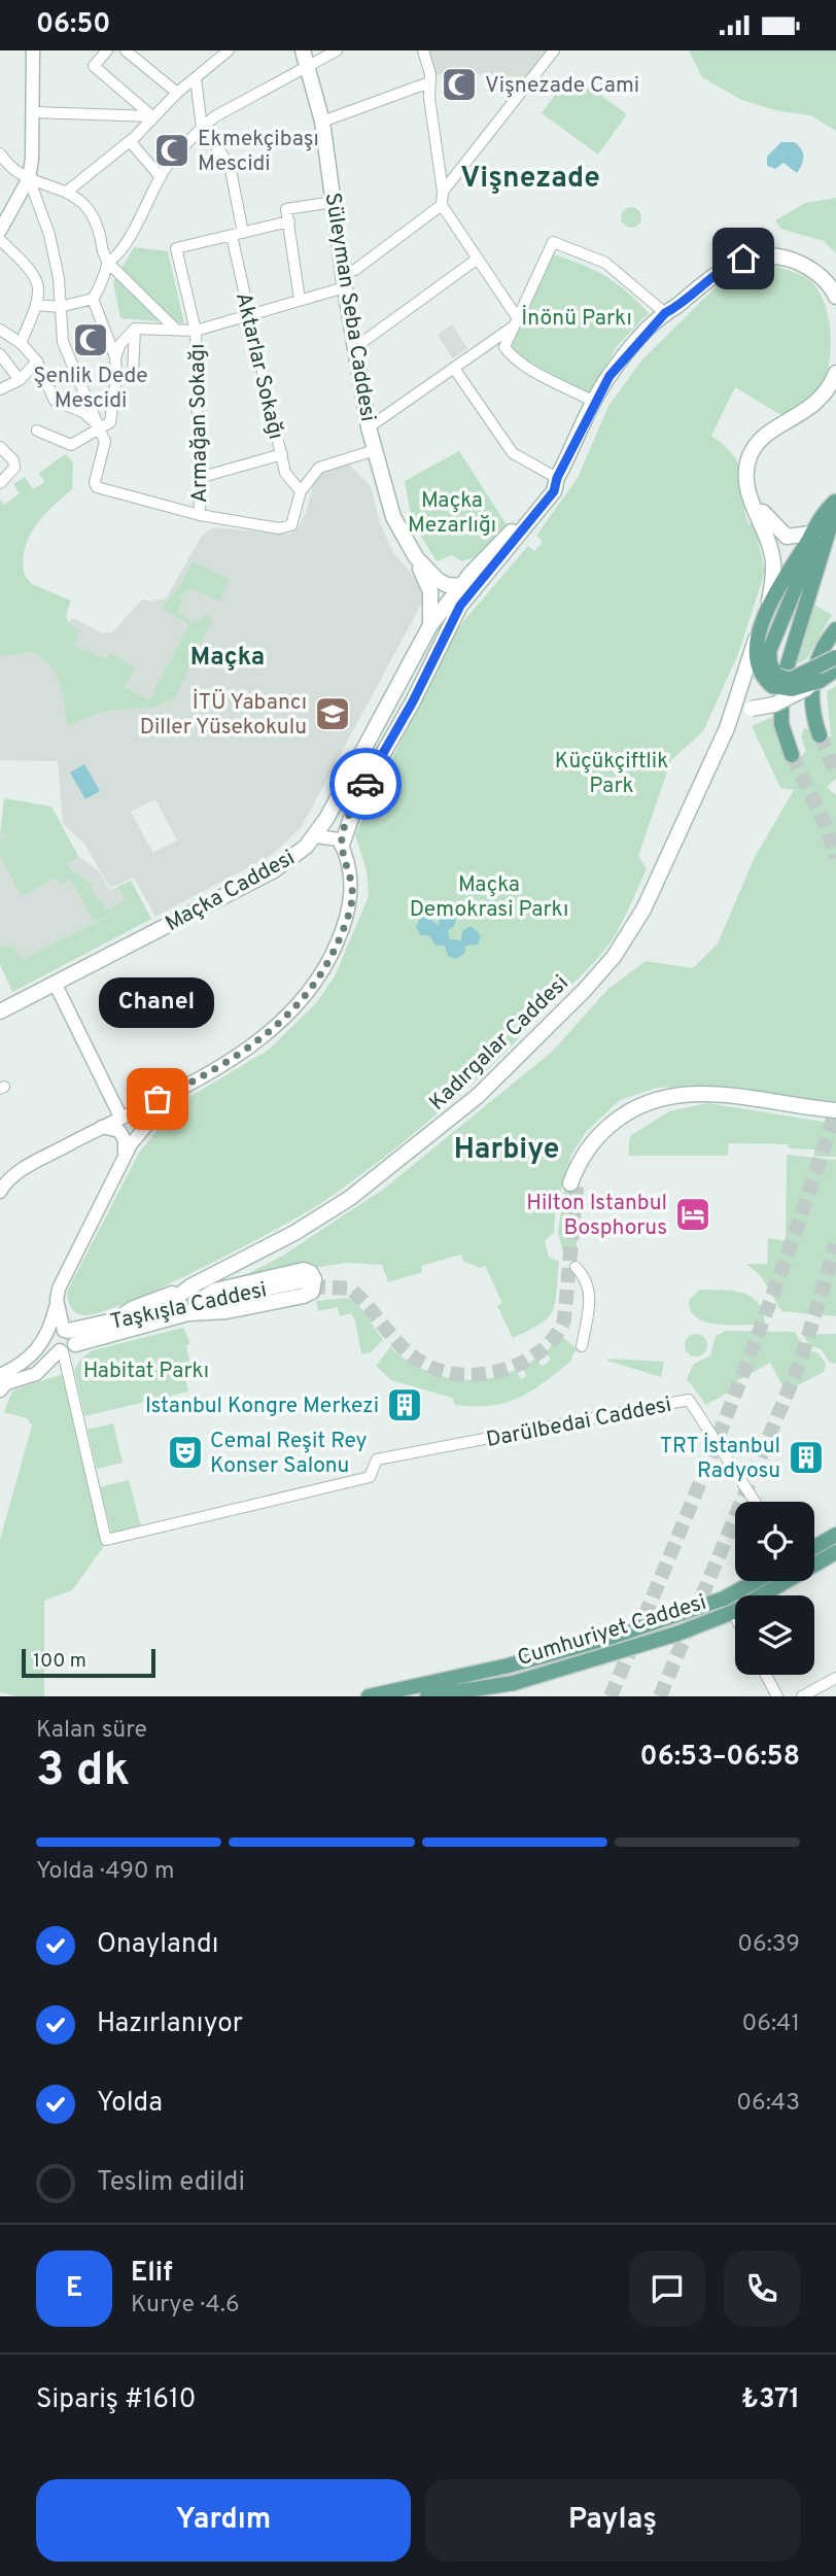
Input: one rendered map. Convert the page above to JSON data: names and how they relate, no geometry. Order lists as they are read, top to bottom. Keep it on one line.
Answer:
{"streets":{"main road":["Süleyman Seba Caddesi","Maçka Caddesi","Kadırgalar Caddesi","Taşkışla Caddesi","Cumhuriyet Caddesi"],"street":["Aktarlar Sokağı","Armağan Sokağı","Darülbedai Caddesi"]},"crossings":[["Süleyman Seba Caddesi","Maçka Caddesi"],["Aktarlar Sokağı","Armağan Sokağı"],["Kadırgalar Caddesi","Taşkışla Caddesi"],["Taşkışla Caddesi","Darülbedai Caddesi"]],"districts":["Vişnezade","Maçka","Harbiye"],"parks":["İnönü Parkı","Maçka Mezarlığı","Küçükçiftlik Park","Maçka Demokrasi Parkı","Habitat Parkı"],"places":{"mosque":["Vişnezade Cami","Ekmekçibaşı Mescidi","Şenlik Dede Mescidi"],"school or university":["İTÜ Yabancı Diller Yüsekokulu"],"other":["Chanel"],"hotel":["Hilton Istanbul Bosphorus"],"building":["Istanbul Kongre Merkezi","TRT İstanbul Radyosu"],"theatre":["Cemal Reşit Rey Konser Salonu"]},"scale_bar":"100 m","page":{"status":"06:50","bubble":"Chanel","scale":"100 m","heading":["3 dk","Kalan süre","06:53–06:58"],"panel":["Elif","Kurye · 4.6","Sipariş #1610","₺371"],"bar":"Yolda · 490 m","list":[["Onaylandı","06:39"],["Hazırlanıyor","06:41"],["Yolda","06:43"],"Teslim edildi"],"round":"E","buttons":["Yardım","Paylaş"]}}
